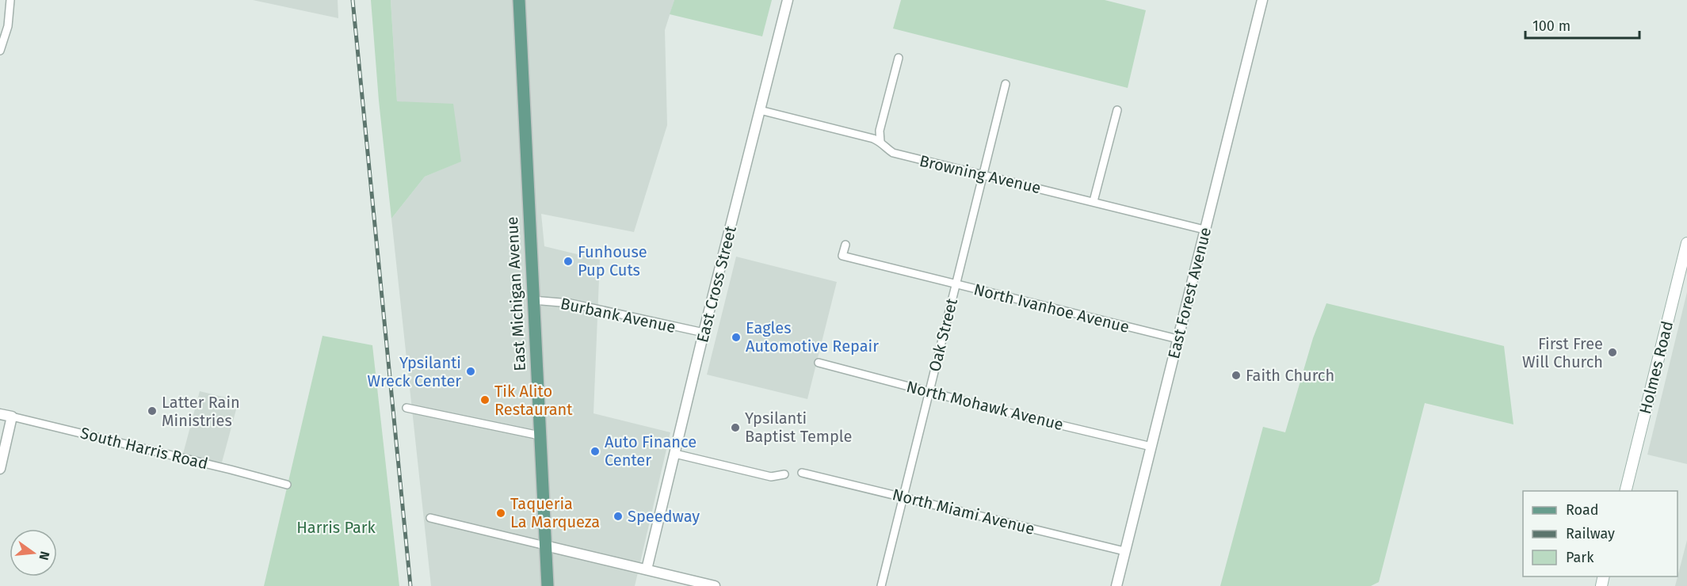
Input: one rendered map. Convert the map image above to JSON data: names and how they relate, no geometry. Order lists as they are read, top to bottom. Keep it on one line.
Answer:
{"streets":{"main road":["East Michigan Avenue","Holmes Road"],"street":["Browning Avenue","East Cross Street","East Forest Avenue","North Ivanhoe Avenue","Burbank Avenue","Oak Street","North Mohawk Avenue","South Harris Road","North Miami Avenue"]},"crossings":[["Browning Avenue","East Cross Street"],["Browning Avenue","East Forest Avenue"],["Browning Avenue","Oak Street"],["East Cross Street","Burbank Avenue"],["East Forest Avenue","North Ivanhoe Avenue"],["East Forest Avenue","North Mohawk Avenue"],["East Forest Avenue","North Miami Avenue"],["East Michigan Avenue","Burbank Avenue"],["North Ivanhoe Avenue","Oak Street"],["Oak Street","North Mohawk Avenue"],["Oak Street","North Miami Avenue"]],"parks":["Harris Park"],"places":["Funhouse Pup Cuts","Eagles Automotive Repair","First Free Will Church","Ypsilanti Wreck Center","Faith Church","Tik Alito Restaurant","Latter Rain Ministries","Ypsilanti Baptist Temple","Auto Finance Center","Taqueria La Marqueza","Speedway"],"legend":["Road","Railway","Park"],"scale_bar":"100 m","north":"right"}
